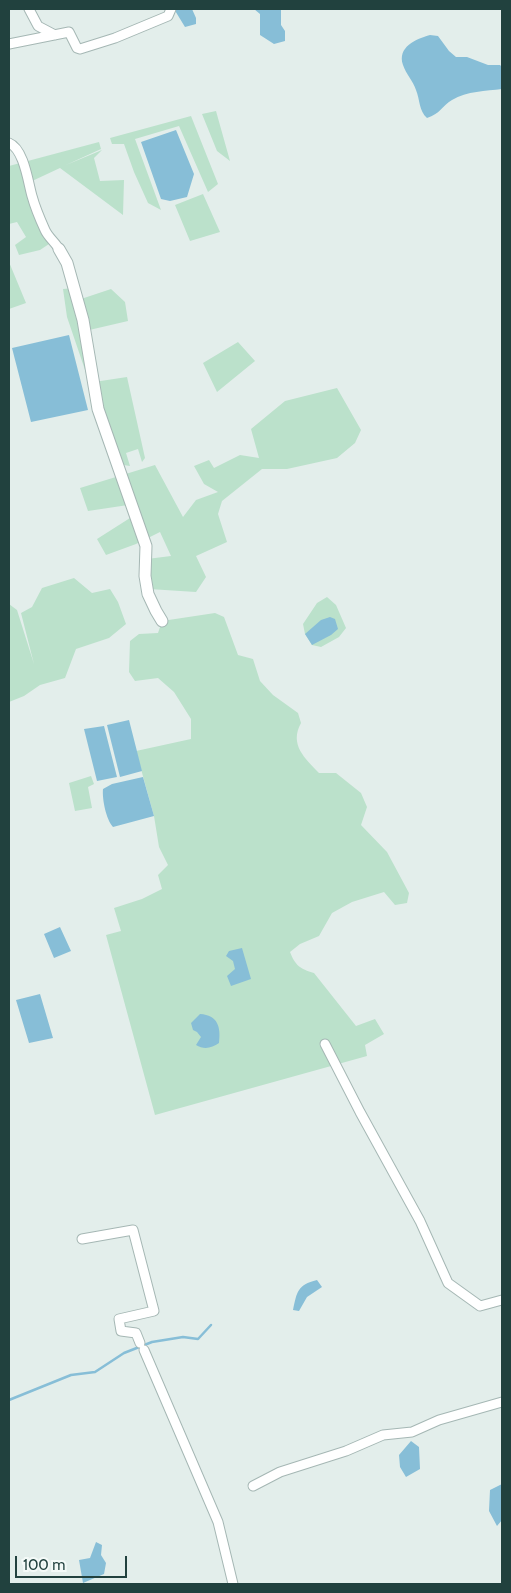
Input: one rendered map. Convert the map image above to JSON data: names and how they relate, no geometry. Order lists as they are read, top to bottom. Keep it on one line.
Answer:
{"scale_bar":"100 m"}
